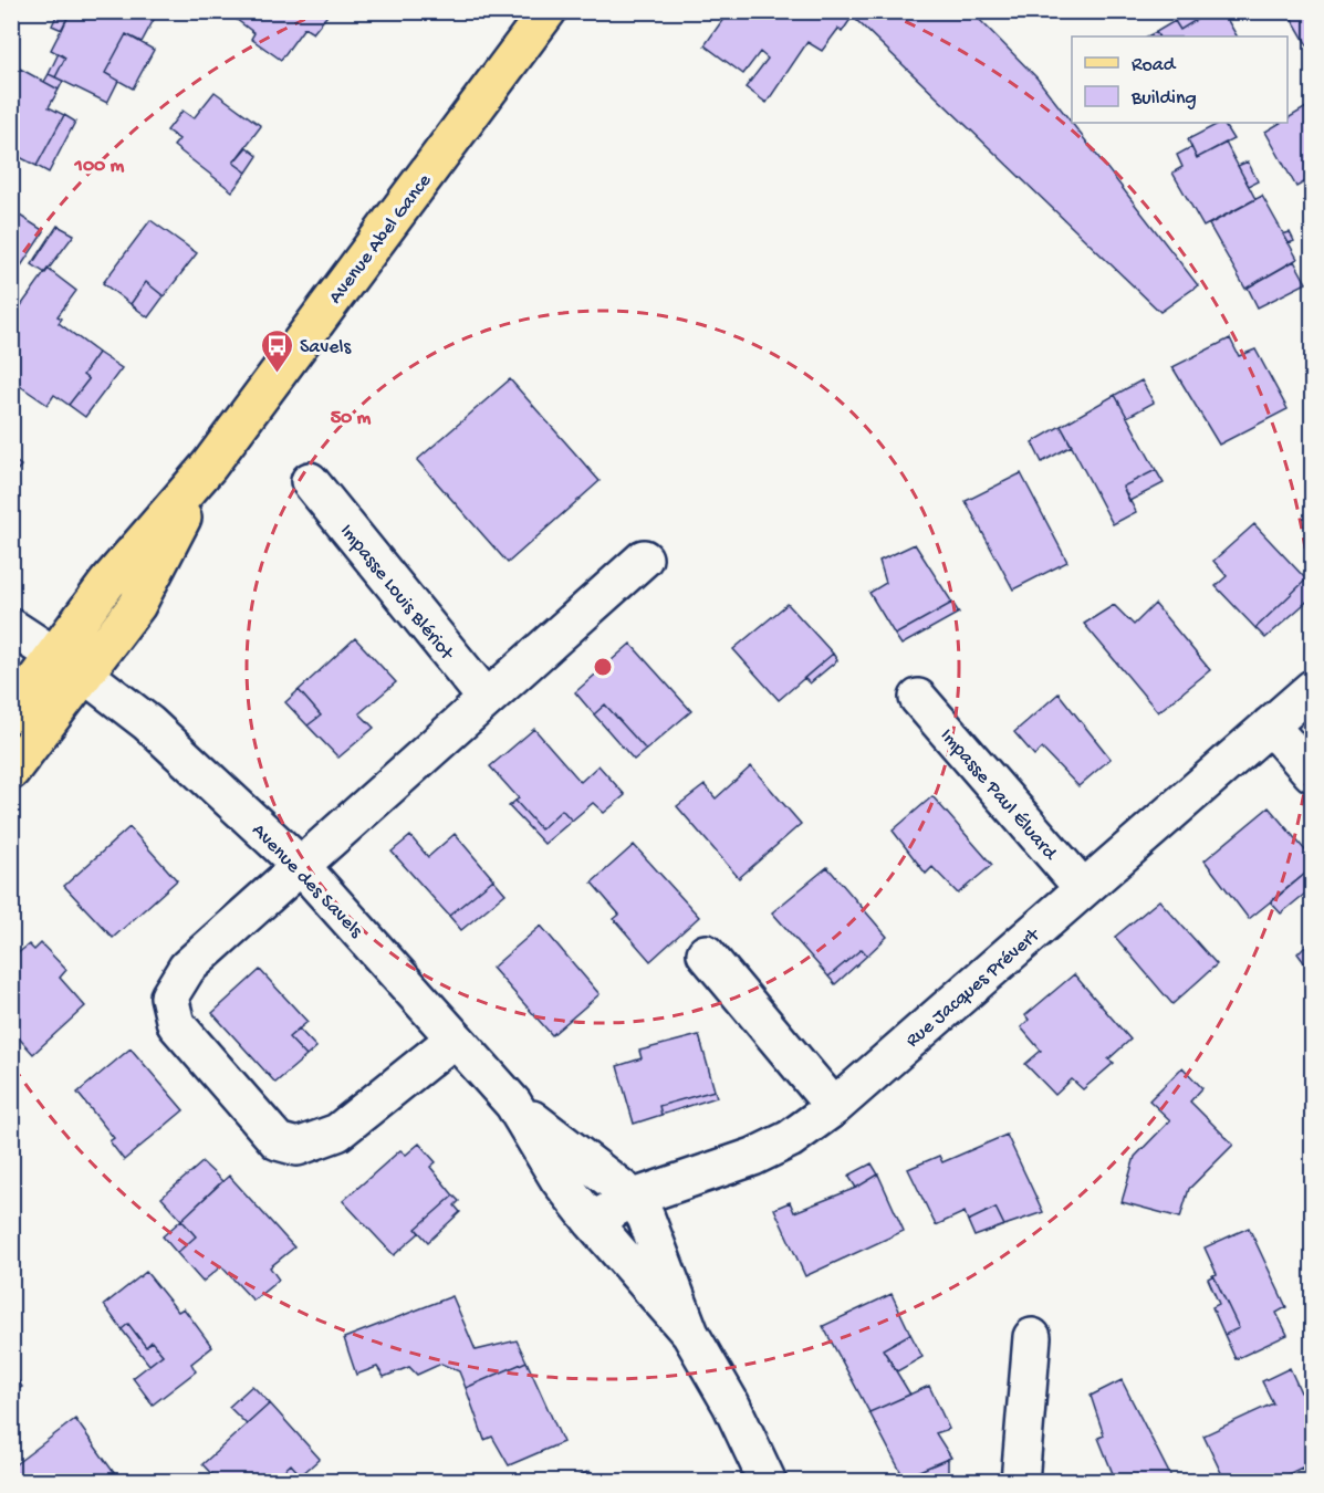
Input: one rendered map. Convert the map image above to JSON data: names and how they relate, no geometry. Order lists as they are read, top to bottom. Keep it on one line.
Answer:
{"streets":{"main road":["Avenue Abel Gance"],"street":["Impasse Louis Blériot","Impasse Paul Éluard","Avenue des Savels","Rue Jacques Prévert"]},"crossings":[["Avenue Abel Gance","Avenue des Savels"],["Impasse Paul Éluard","Rue Jacques Prévert"],["Avenue des Savels","Rue Jacques Prévert"]],"places":{"bus stop":["Savels"]},"legend":["Road","Building"],"rings":["100 m","50 m"]}
